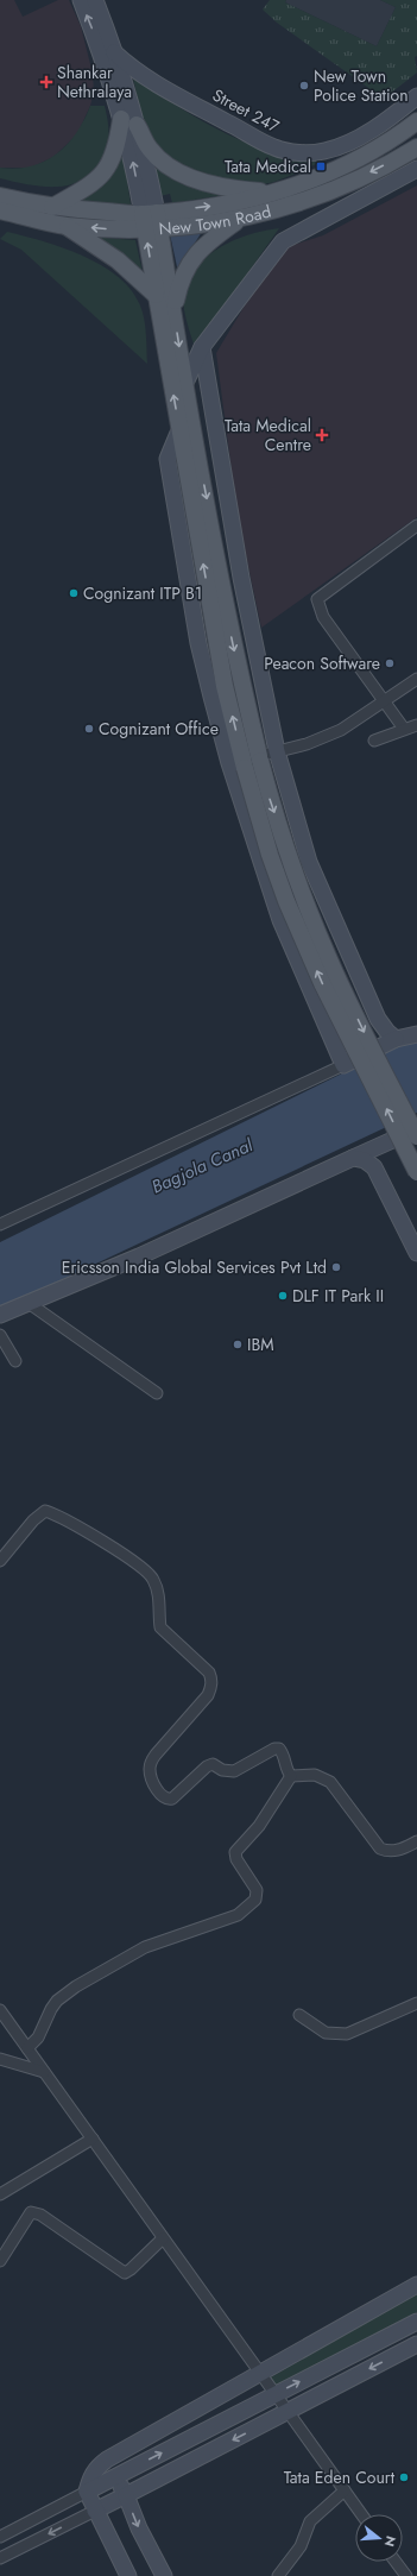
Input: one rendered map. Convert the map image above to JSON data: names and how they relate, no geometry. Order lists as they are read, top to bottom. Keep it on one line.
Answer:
{"streets":{"main road":["New Town Road"],"street":["Street 247"]},"water":["Bagjola Canal"],"places":{"health":["Shankar Nethralaya","Tata Medical Centre"],"other":["New Town Police Station","Cognizant ITP B1","Peacon Software","Cognizant Office","Ericsson India Global Services Pvt Ltd","DLF IT Park II","IBM","Tata Eden Court"],"transit":["Tata Medical"]},"north":"right"}
